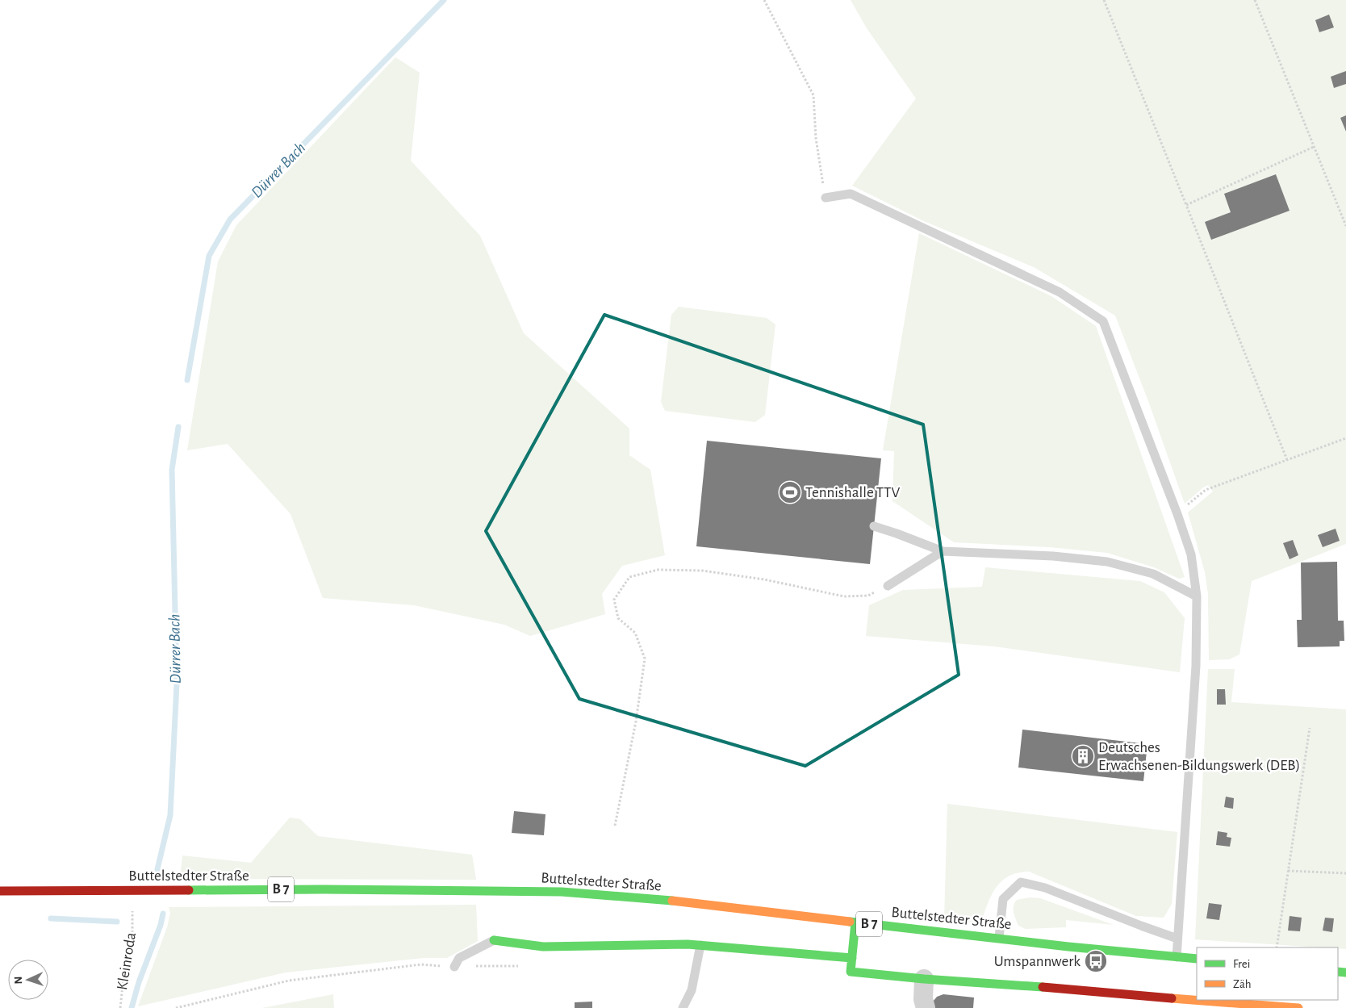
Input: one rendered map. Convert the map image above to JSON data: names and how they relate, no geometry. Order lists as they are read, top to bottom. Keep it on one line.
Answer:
{"streets":{"main road":["Buttelstedter Straße","B 7"],"path":["Kleinroda"]},"crossings":[["Buttelstedter Straße","Kleinroda"]],"water":["Dürrer Bach"],"places":{"sports":["Tennishalle TTV"],"building":["Deutsches Erwachsenen-Bildungswerk (DEB)"],"bus stop":["Umspannwerk"]},"legend":["Frei","Zäh"],"north":"left"}
